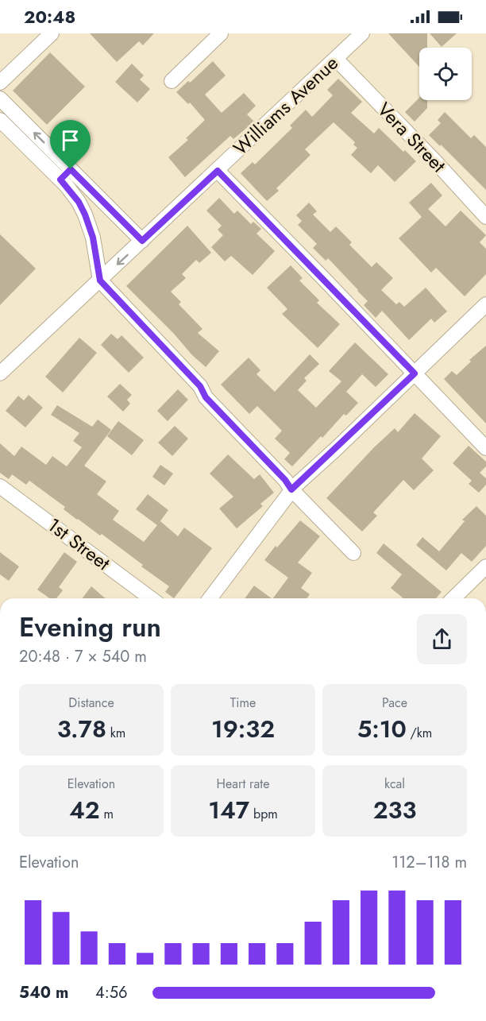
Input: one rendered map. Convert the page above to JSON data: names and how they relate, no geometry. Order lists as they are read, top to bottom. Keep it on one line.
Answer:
{"streets":{"street":["Williams Avenue","Vera Street","1st Street"]},"crossings":[["Williams Avenue","Vera Street"]],"page":{"status":"20:48","heading":["Evening run","20:48 · 7 × 540 m"],"stats":[["Distance","3.78 km"],["Time","19:32"],["Pace","5:10 /km"],["Elevation","42 m"],["Heart rate","147 bpm"],["kcal","233"]],"chart":["Elevation","112–118 m"],"list":[{"name":"540 m","note":"4:56"}]}}
